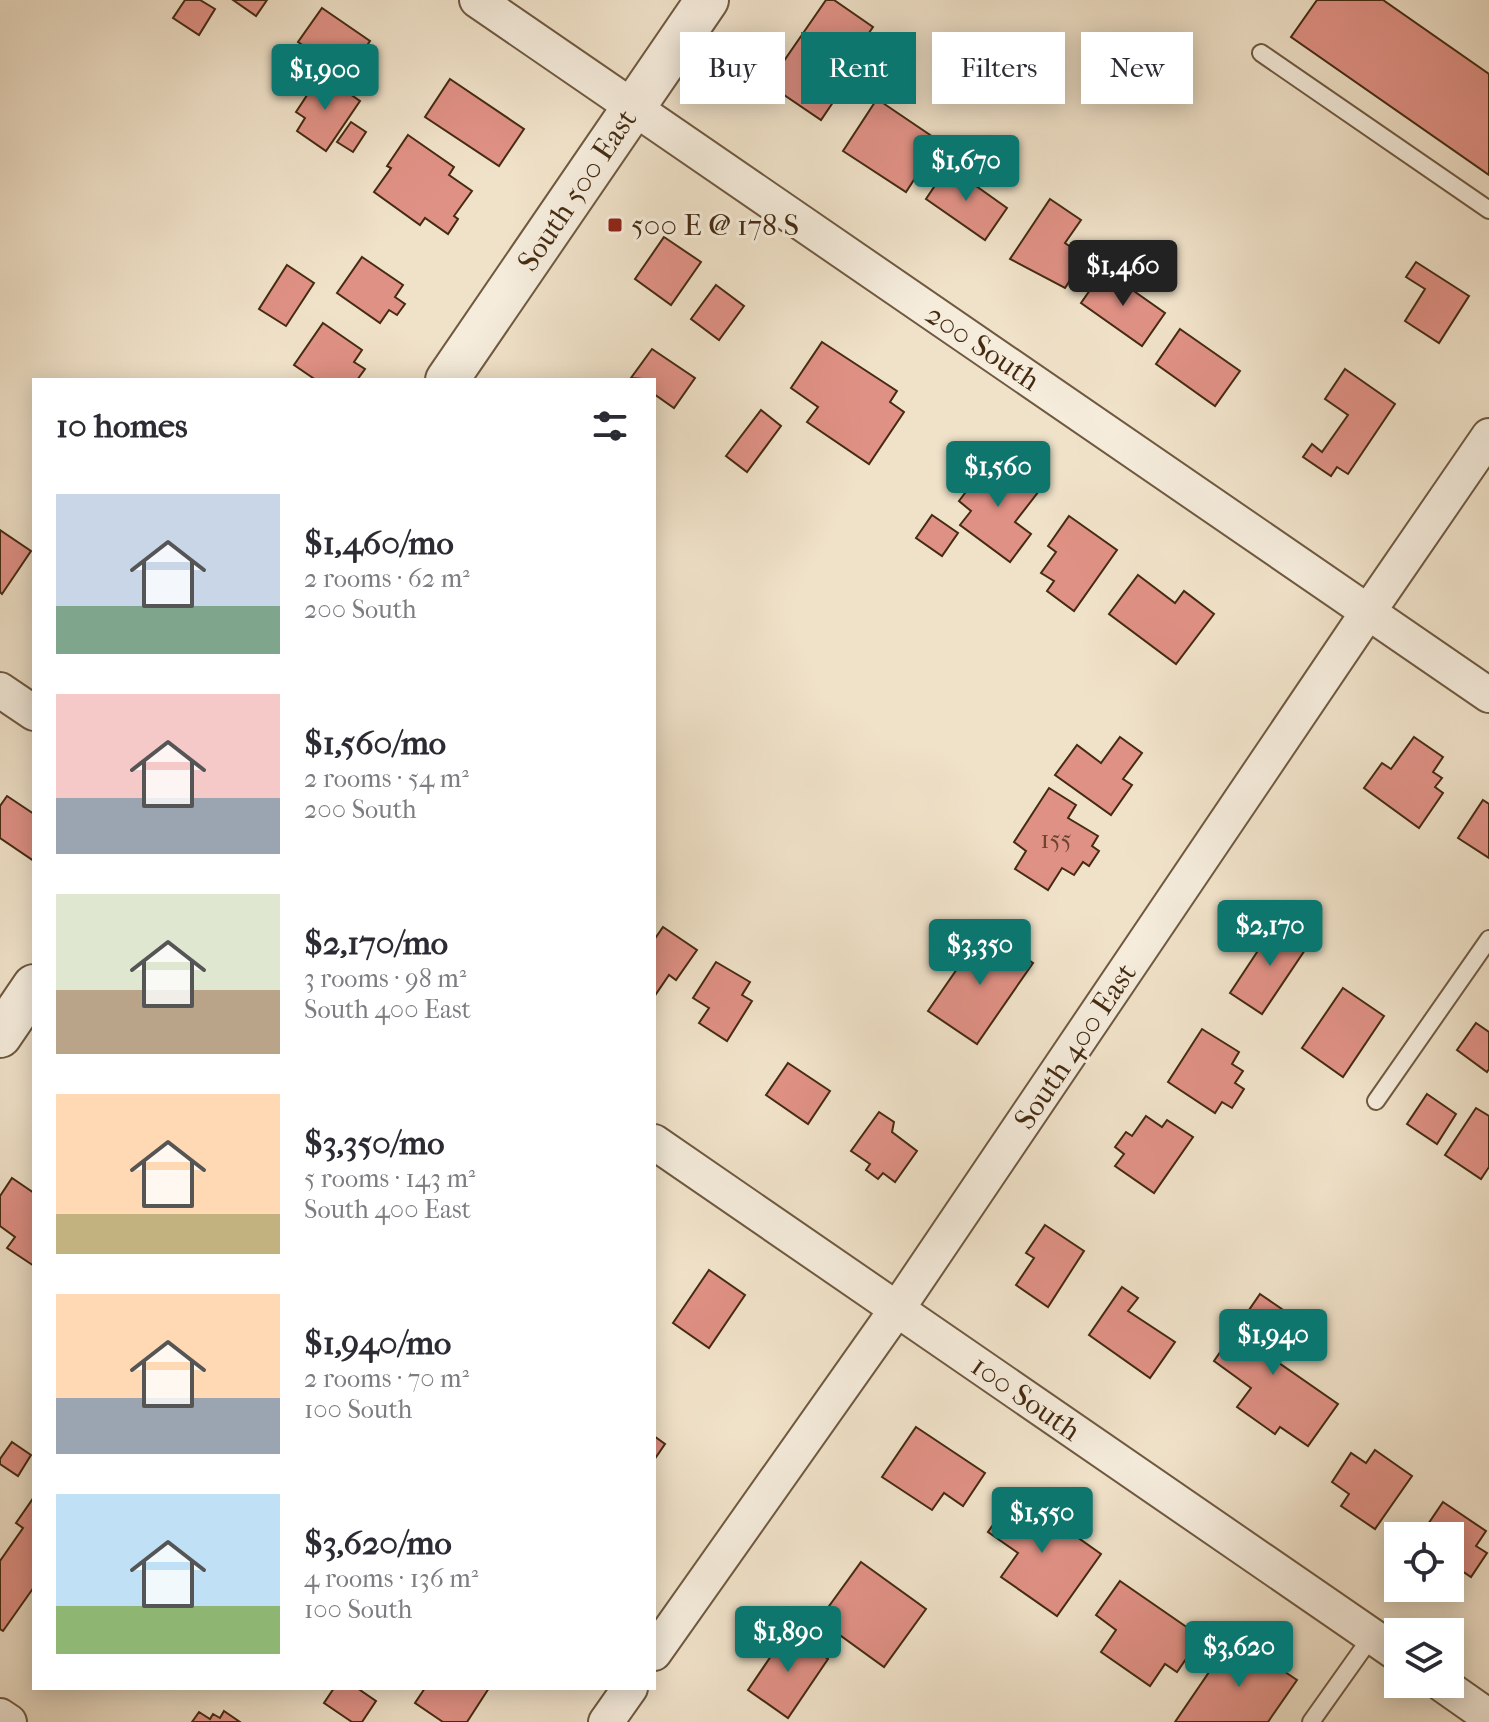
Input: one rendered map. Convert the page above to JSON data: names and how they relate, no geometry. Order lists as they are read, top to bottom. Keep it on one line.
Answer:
{"streets":{"street":["South 500 East","200 South","South 400 East","100 South"]},"crossings":[["South 500 East","200 South"],["200 South","South 400 East"],["South 400 East","100 South"]],"places":{"transit":["500 E @ 178 S"]},"house_numbers":["155"],"page":{"chip":["Buy","Rent","Filters","New"],"price":["$1,900","$1,670","$1,460","$1,560","$2,170","$3,350","$1,940","$1,550","$1,890","$3,620"],"heading":"10 homes","list":[{"name":"$1,460/mo","note":"2 rooms · 62 m² · 200 South"},{"name":"$1,560/mo","note":"2 rooms · 54 m² · 200 South"},{"name":"$2,170/mo","note":"3 rooms · 98 m² · South 400 East"},{"name":"$3,350/mo","note":"5 rooms · 143 m² · South 400 East"},{"name":"$1,940/mo","note":"2 rooms · 70 m² · 100 South"},{"name":"$3,620/mo","note":"4 rooms · 136 m² · 100 South"}]}}
